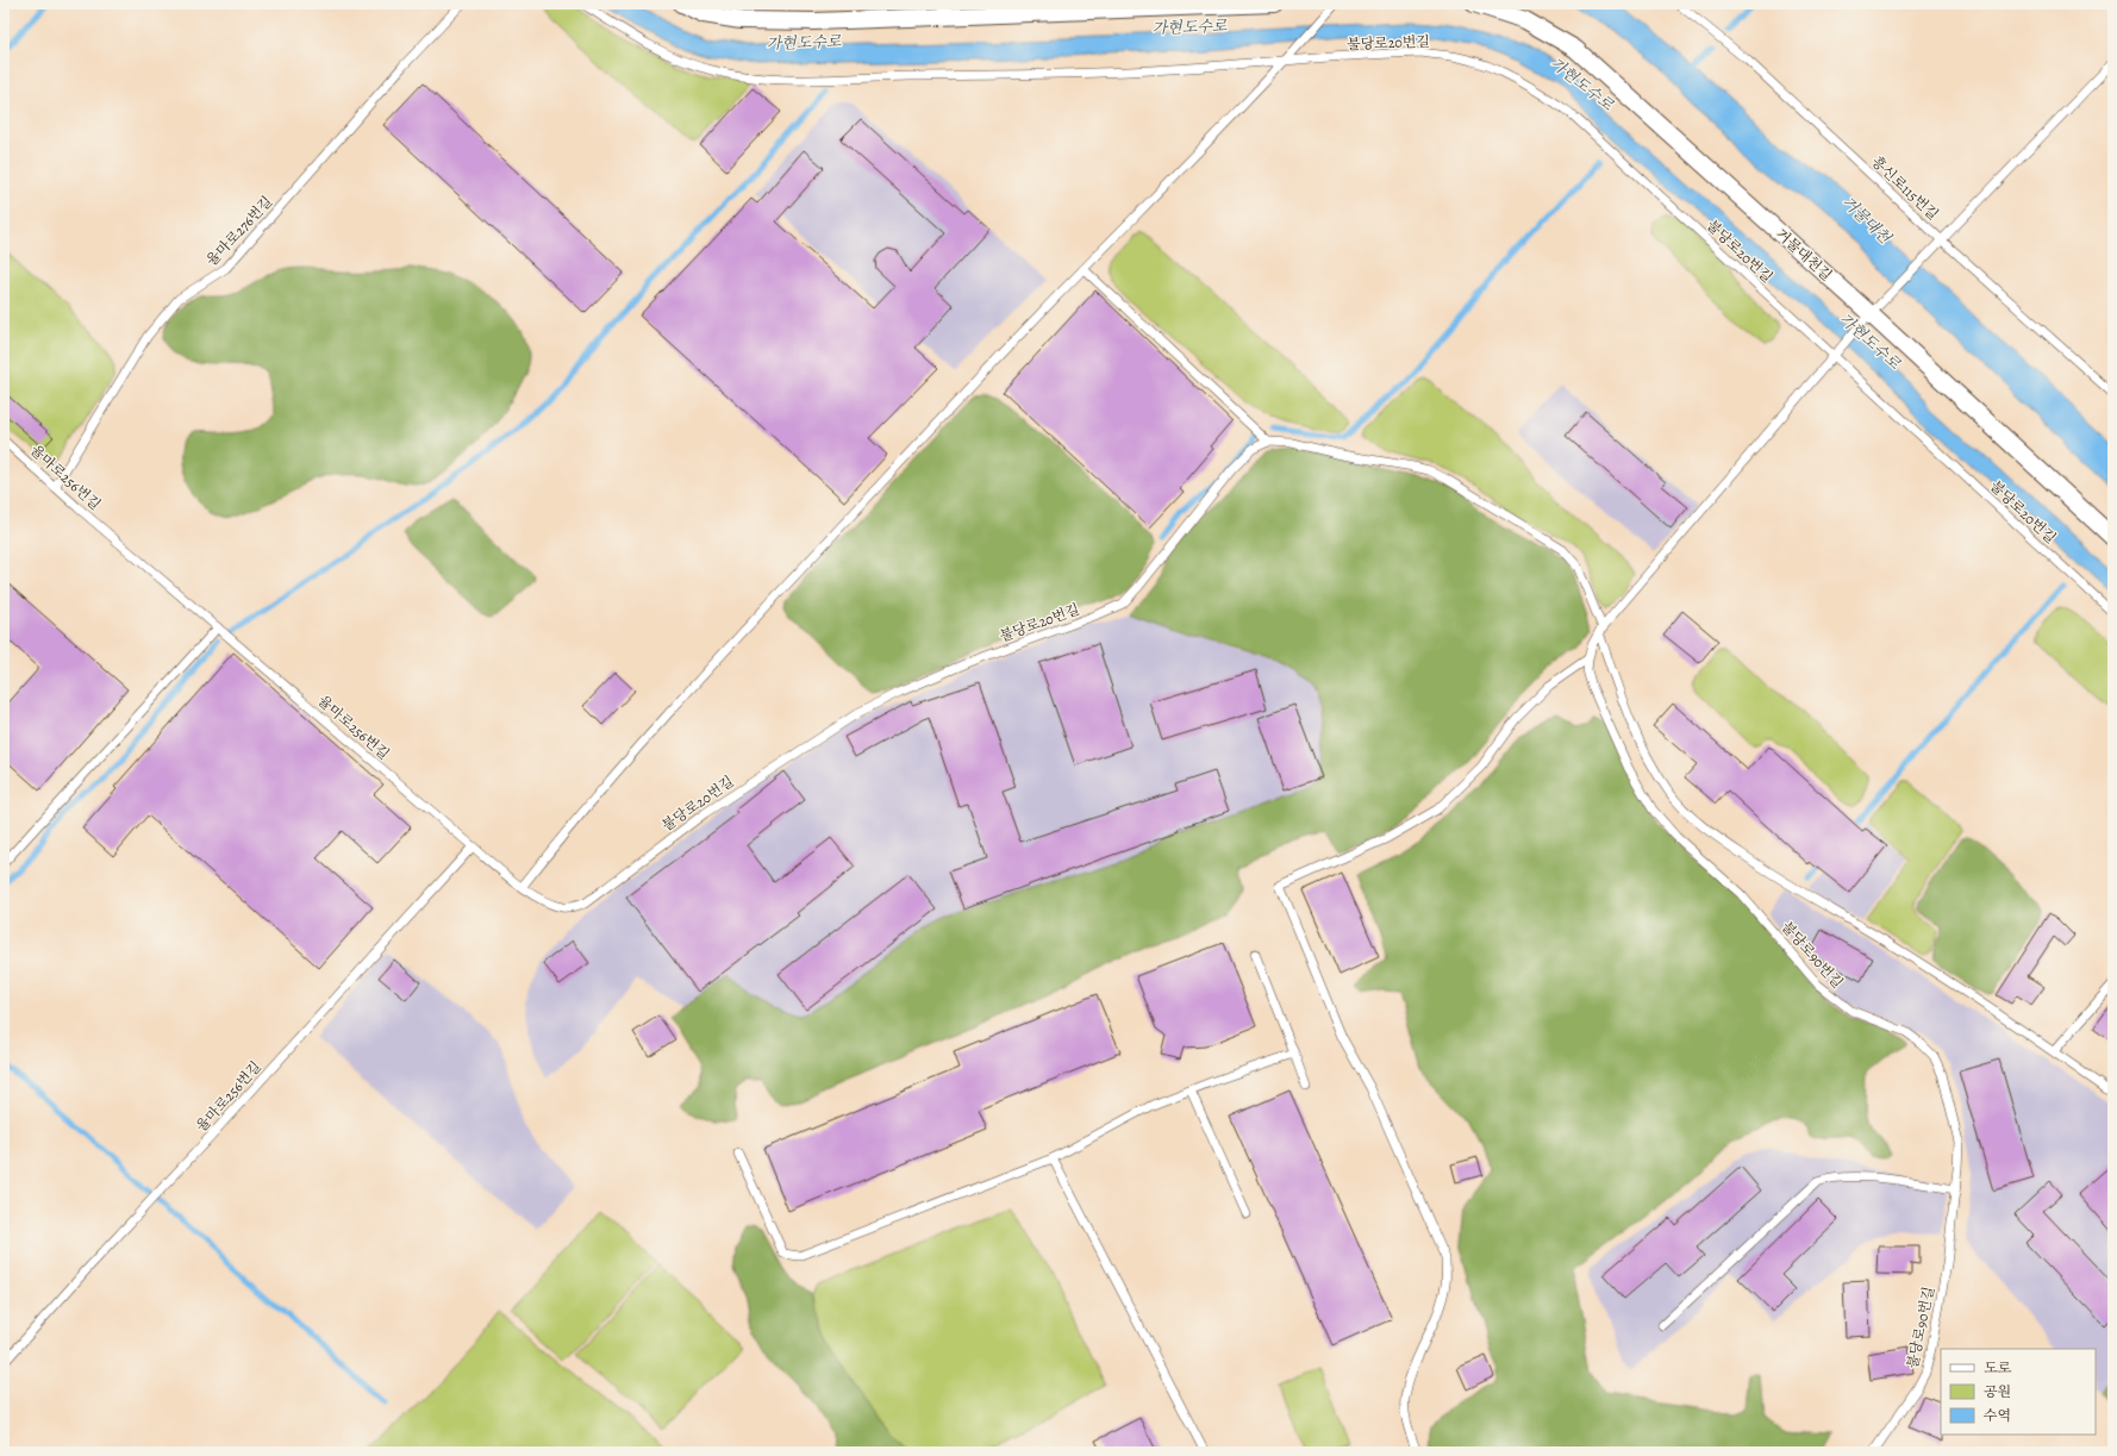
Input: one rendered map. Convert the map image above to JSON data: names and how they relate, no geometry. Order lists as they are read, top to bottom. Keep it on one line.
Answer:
{"streets":{"street":["거물대천길"],"lane":["불당로20번길","흥신로115번길","율마로276번길","율마로256번길","불당로90번길"]},"crossings":[["불당로20번길","율마로256번길"],["불당로20번길","불당로90번길"],["흥신로115번길","불당로90번길"],["율마로276번길","율마로256번길"],["거물대천길","불당로90번길"]],"water":["가현도수로","거물대천"],"legend":["도로","공원","수역"]}
